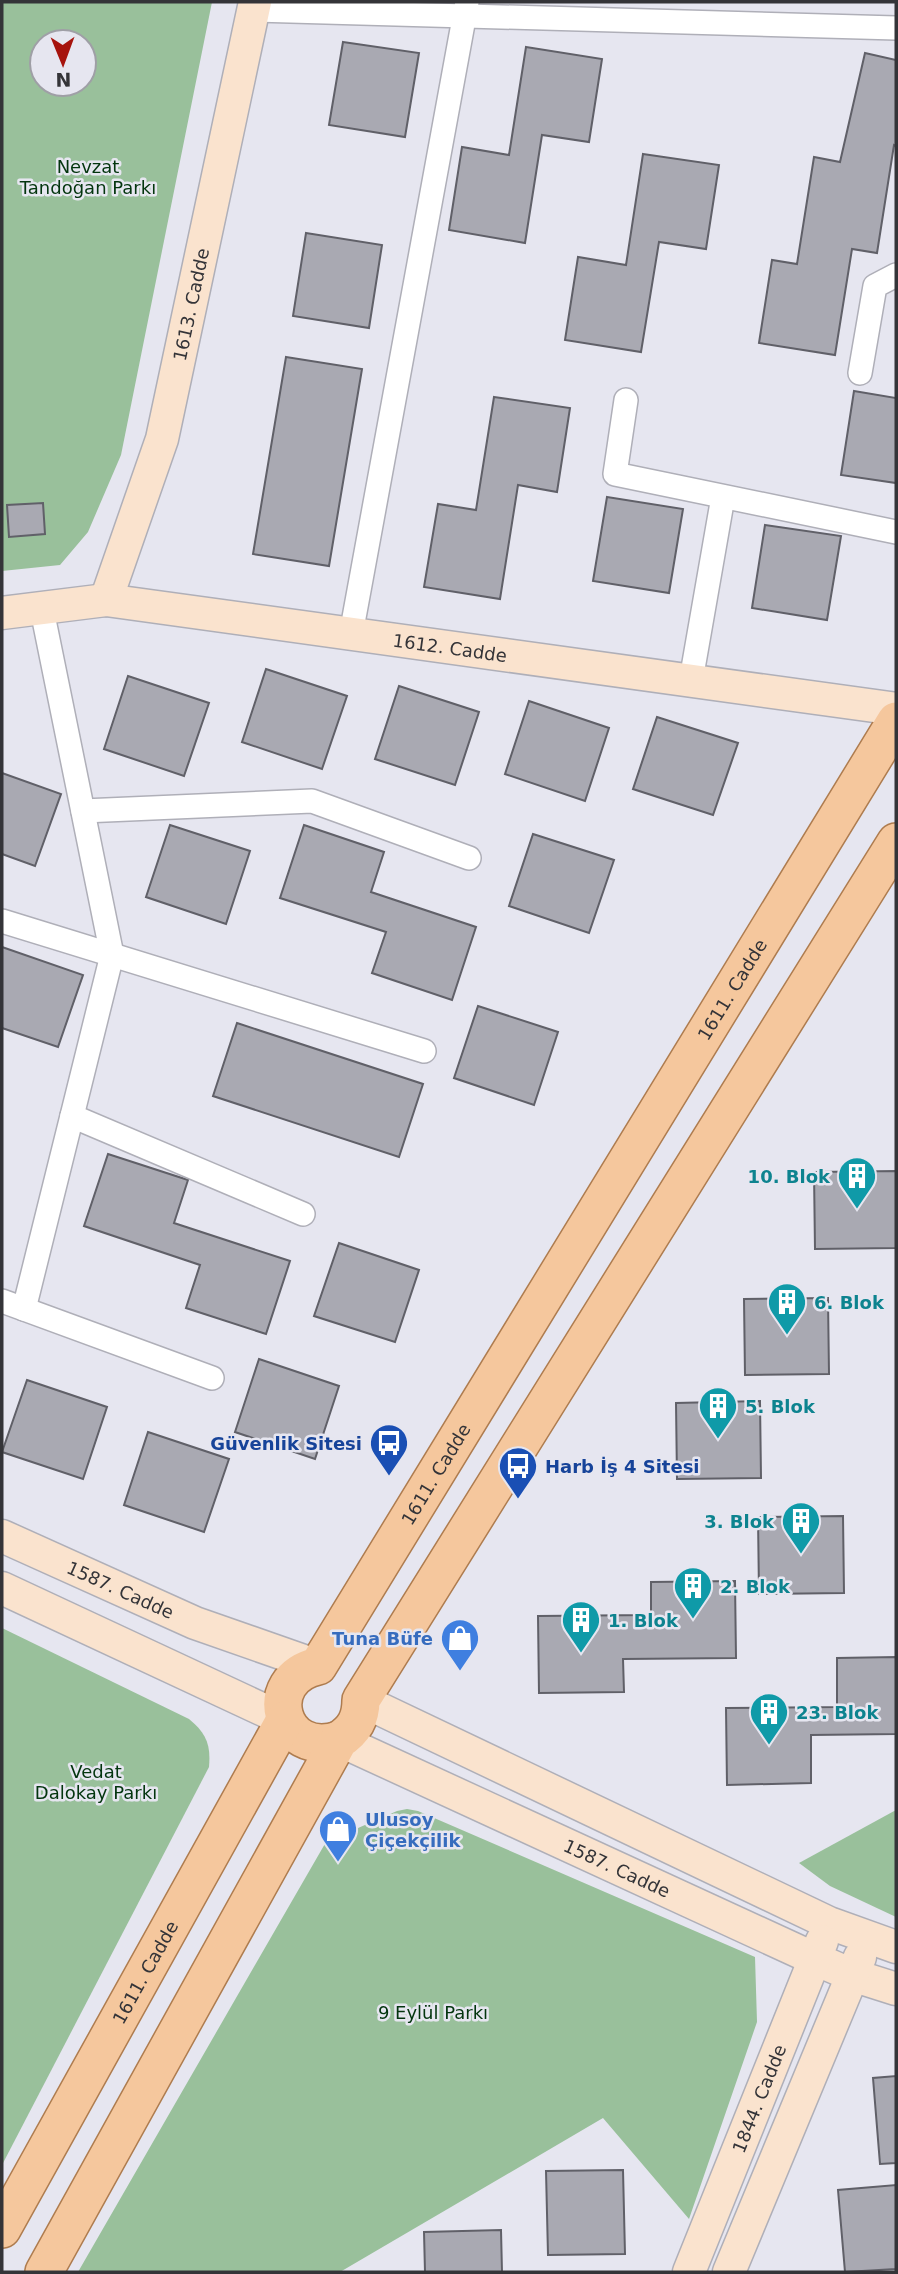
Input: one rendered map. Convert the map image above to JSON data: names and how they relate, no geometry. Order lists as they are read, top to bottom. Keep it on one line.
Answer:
{"streets":{"main road":["1611. Cadde"],"street":["1613. Cadde","1612. Cadde","1587. Cadde","1844. Cadde"]},"crossings":[["1613. Cadde","1612. Cadde"],["1611. Cadde","1587. Cadde"],["1587. Cadde","1844. Cadde"]],"parks":["Nevzat Tandoğan Parkı","Vedat Dalokay Parkı","9 Eylül Parkı"],"places":{"building":["10. Blok","6. Blok","5. Blok","3. Blok","2. Blok","1. Blok","23. Blok"],"bus stop":["Güvenlik Sitesi","Harb İş 4 Sitesi"],"shop":["Tuna Büfe","Ulusoy Çiçekçilik"]},"north":"bottom"}
